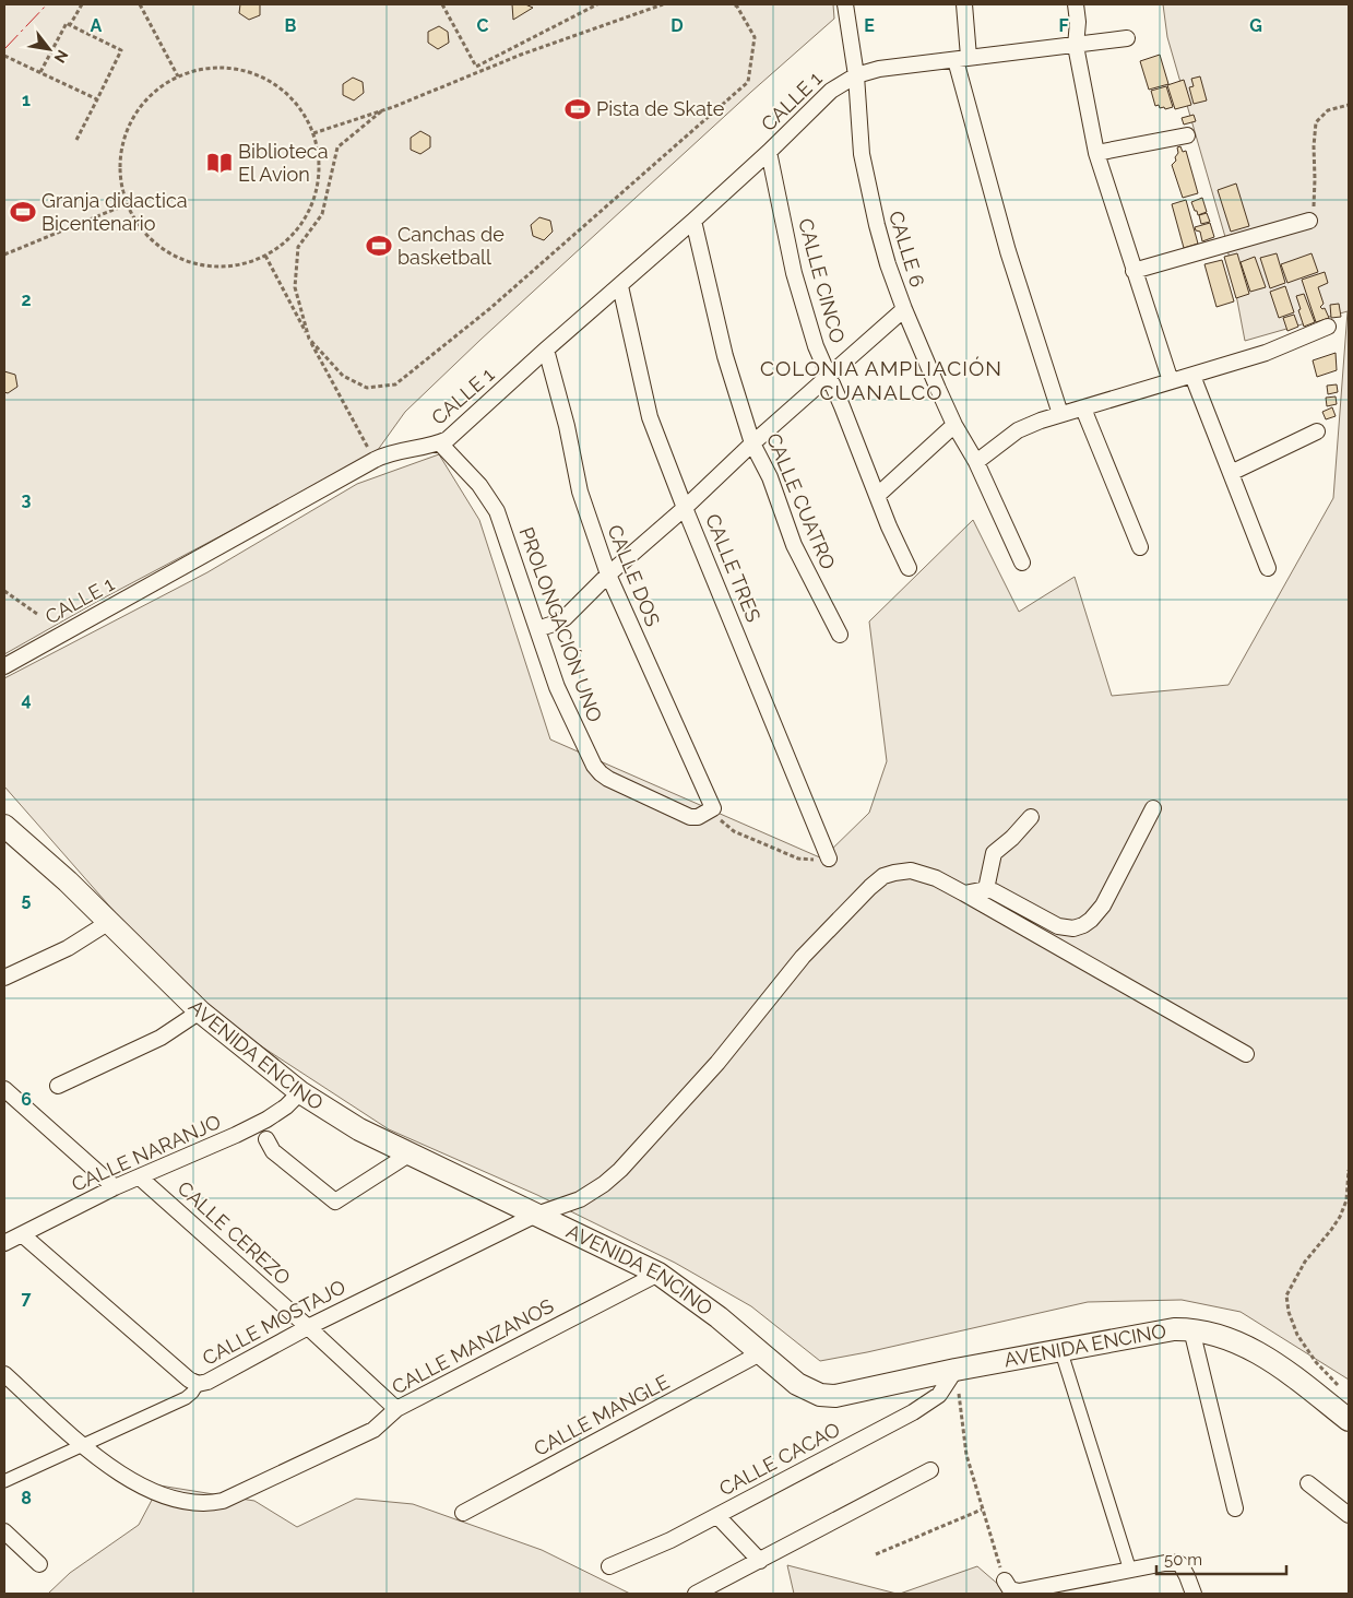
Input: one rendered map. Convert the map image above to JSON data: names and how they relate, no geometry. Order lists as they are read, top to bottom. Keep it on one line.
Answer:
{"streets":{"main road":["AVENIDA ENCINO"],"street":["CALLE 1","CALLE 6","CALLE CINCO","CALLE CUATRO","CALLE TRES","CALLE DOS","PROLONGACIÓN UNO","CALLE NARANJO","CALLE CEREZO","CALLE MOSTAJO","CALLE MANZANOS","CALLE MANGLE","CALLE CACAO"]},"crossings":[["CALLE 1","CALLE 6"],["CALLE 1","CALLE CINCO"],["CALLE 1","CALLE CUATRO"],["CALLE 1","CALLE TRES"],["CALLE 1","CALLE DOS"],["CALLE 1","PROLONGACIÓN UNO"],["CALLE DOS","PROLONGACIÓN UNO"],["AVENIDA ENCINO","CALLE NARANJO"],["AVENIDA ENCINO","CALLE MOSTAJO"],["AVENIDA ENCINO","CALLE MANZANOS"],["AVENIDA ENCINO","CALLE MANGLE"],["AVENIDA ENCINO","CALLE CACAO"],["CALLE NARANJO","CALLE CEREZO"],["CALLE CEREZO","CALLE MOSTAJO"],["CALLE CEREZO","CALLE MANZANOS"],["CALLE MOSTAJO","CALLE MANZANOS"]],"districts":["COLONIA AMPLIACIÓN CUANALCO"],"places":{"sports":["Pista de Skate","Granja didactica Bicentenario","Canchas de basketball"],"library":["Biblioteca El Avion"]},"scale_bar":"50 m","north":"bottom right","grid":{"columns":["A","B","C","D","E","F","G"],"rows":["1","2","3","4","5","6","7","8"]}}
